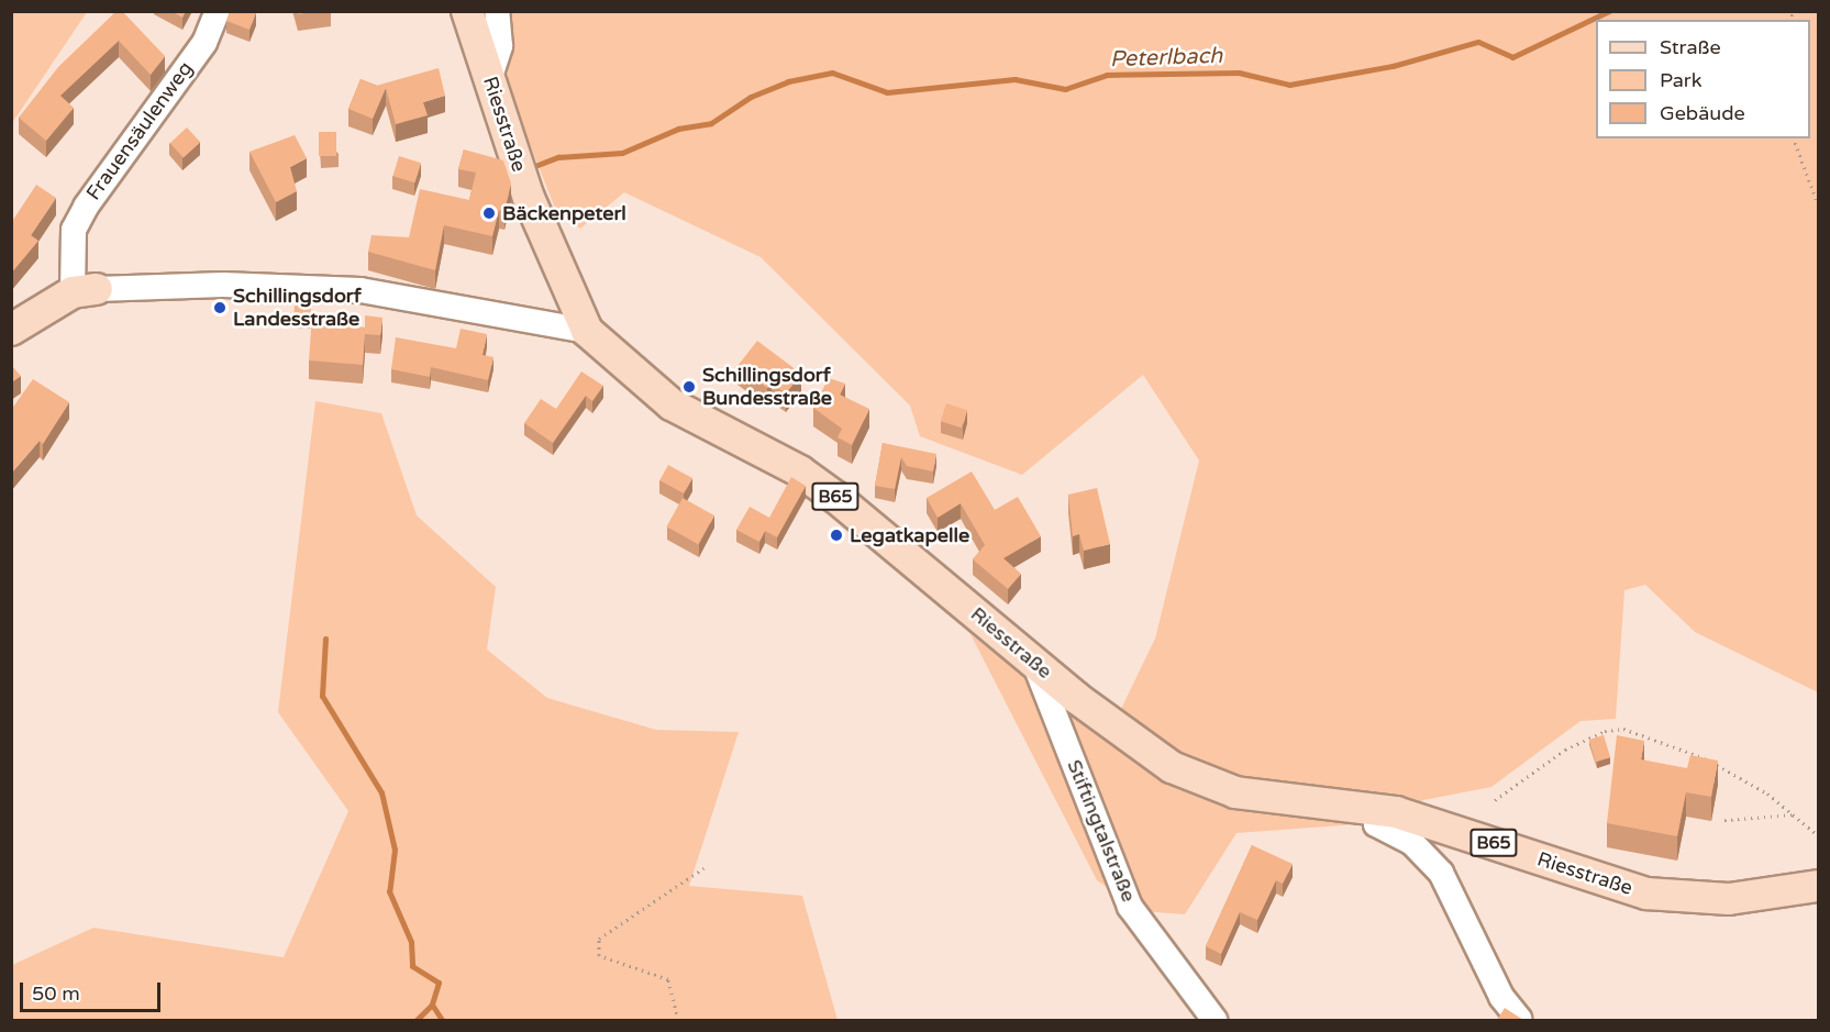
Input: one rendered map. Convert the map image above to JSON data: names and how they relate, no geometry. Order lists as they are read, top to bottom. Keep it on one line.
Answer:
{"streets":{"main road":["Riesstraße","B65"],"street":["Frauensäulenweg","Stiftingtalstraße"]},"crossings":[["Riesstraße","Stiftingtalstraße"]],"water":["Peterlbach"],"places":["Bäckenpeterl","Schillingsdorf Landesstraße","Schillingsdorf Bundesstraße","Legatkapelle"],"legend":["Straße","Park","Gebäude"],"scale_bar":"50 m"}
